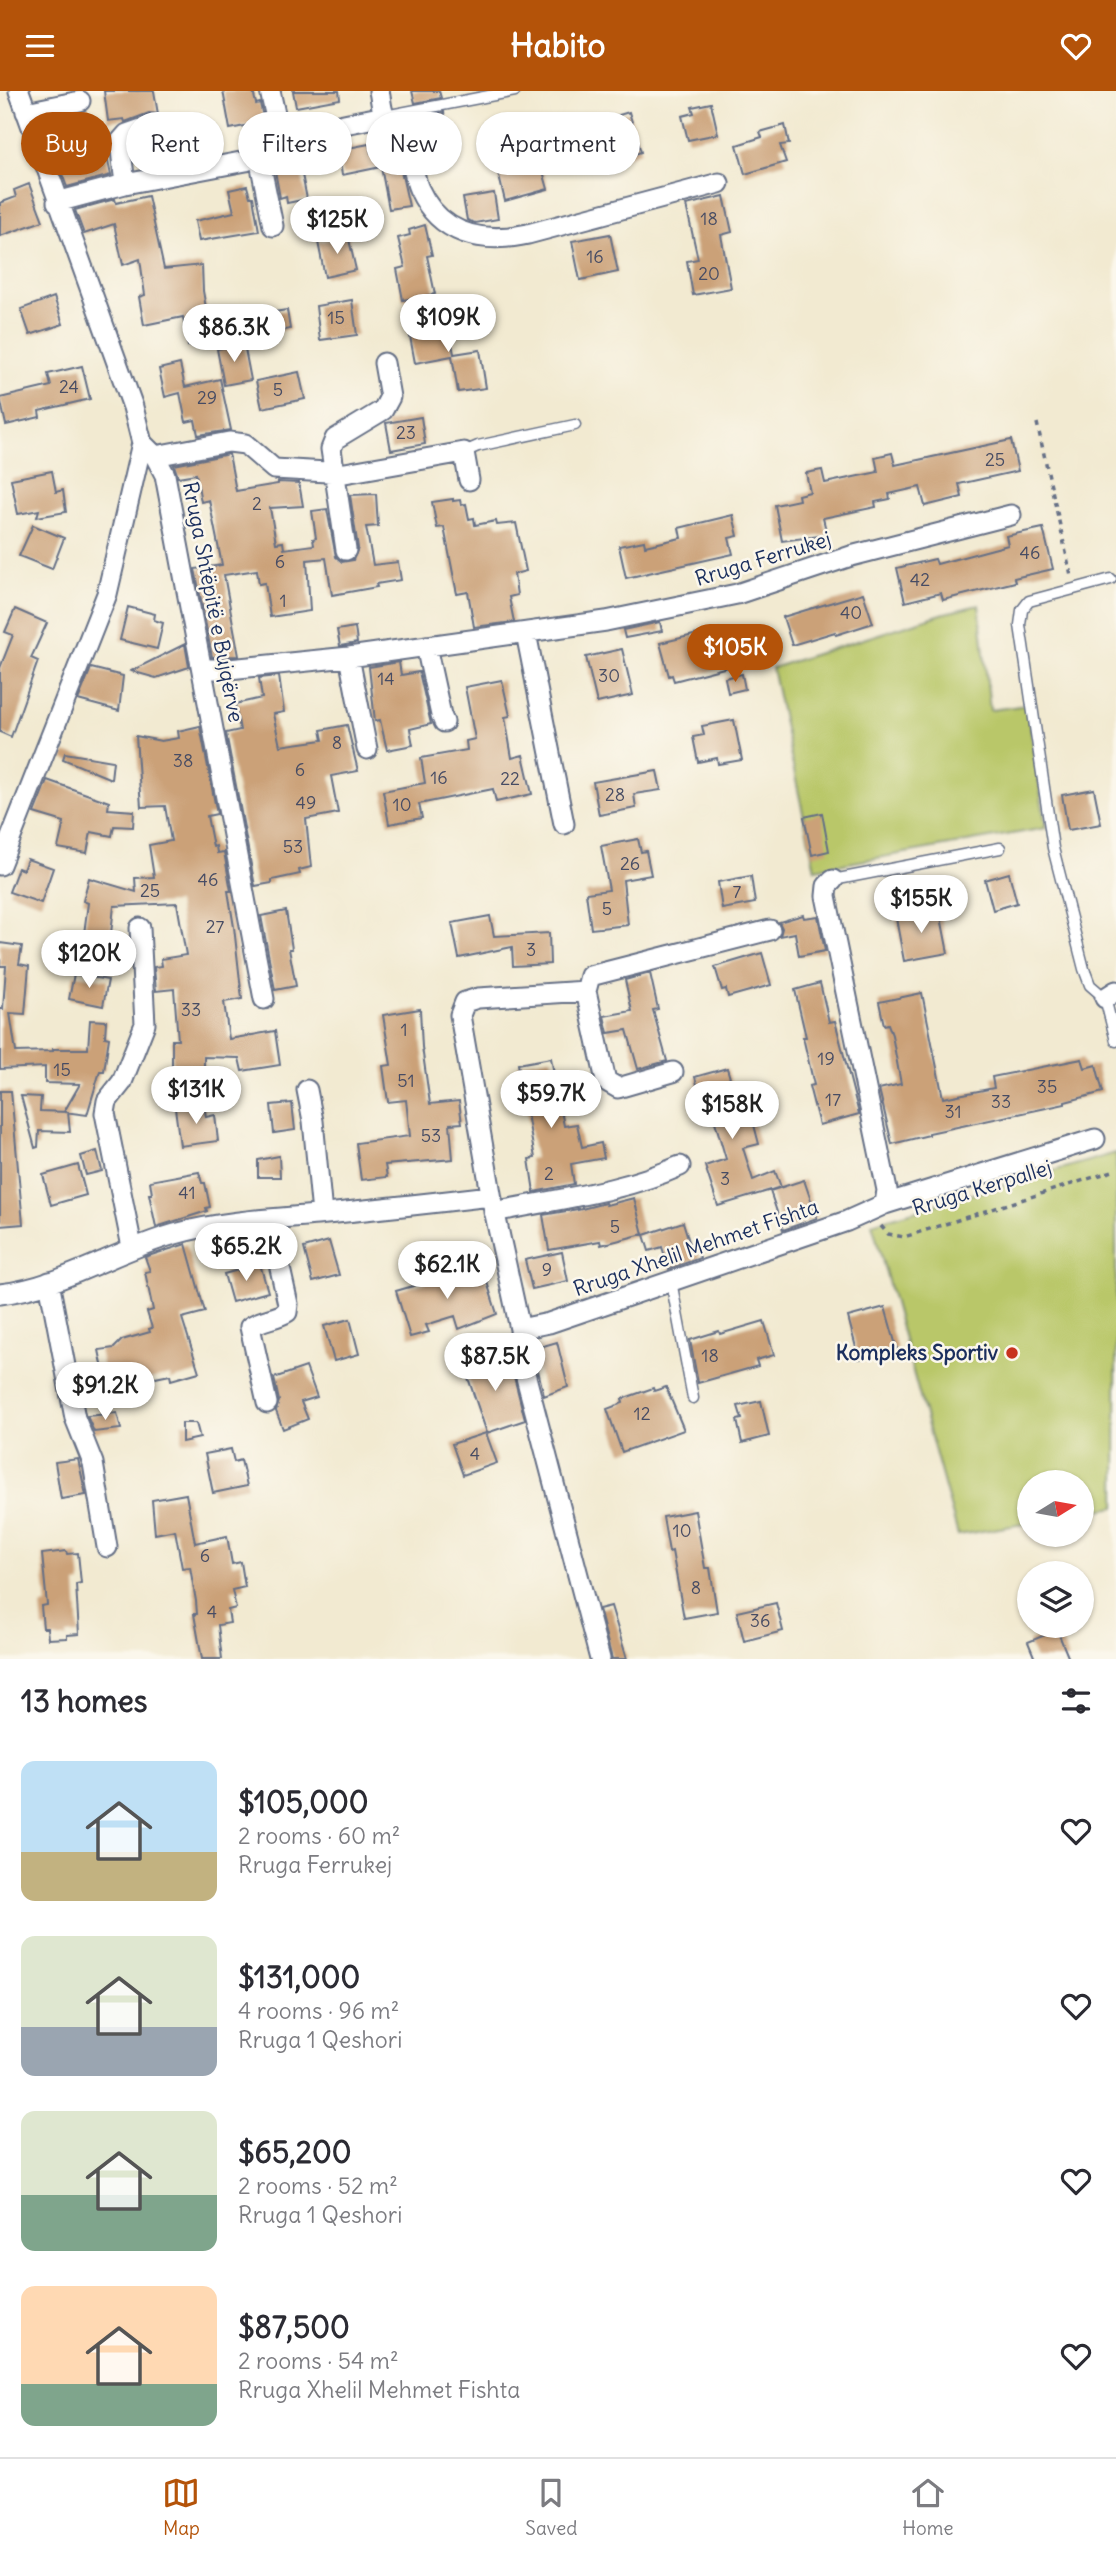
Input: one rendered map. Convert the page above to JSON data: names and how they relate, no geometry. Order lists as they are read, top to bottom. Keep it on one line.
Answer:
{"streets":{"street":["Rruga Ferrukej","Rruga Shtëpitë e Bujqërve","Rruga Xhelil Mehmet Fishta"],"path":["Rruga Kerpallej"]},"crossings":[["Rruga Ferrukej","Rruga Shtëpitë e Bujqërve"],["Rruga Kerpallej","Rruga Xhelil Mehmet Fishta"]],"places":["Kompleks Sportiv"],"house_numbers":["18","16","20","15","24","5","29","23","25","2","46","6","42","1","40","30","14","8","38","6","16","22","28","49","10","53","26","46","25","7","5","27","3","33","1","19","15","51","35","17","33","31","53","2","3","41","5","9","18","12","4","10","6","8","4","36"],"north":"right","page":{"header":"Habito","chip":["Buy","Rent","Filters","New","Apartment"],"price":["$125K","$109K","$86.3K","$105K","$155K","$120K","$131K","$59.7K","$158K","$65.2K","$62.1K","$87.5K","$91.2K"],"heading":"13 homes","list":[{"name":"$105,000","note":"2 rooms · 60 m² · Rruga Ferrukej"},{"name":"$131,000","note":"4 rooms · 96 m² · Rruga 1 Qeshori"},{"name":"$65,200","note":"2 rooms · 52 m² · Rruga 1 Qeshori"},{"name":"$87,500","note":"2 rooms · 54 m² · Rruga Xhelil Mehmet Fishta"}],"tabs":["Map","Saved","Home"]}}
